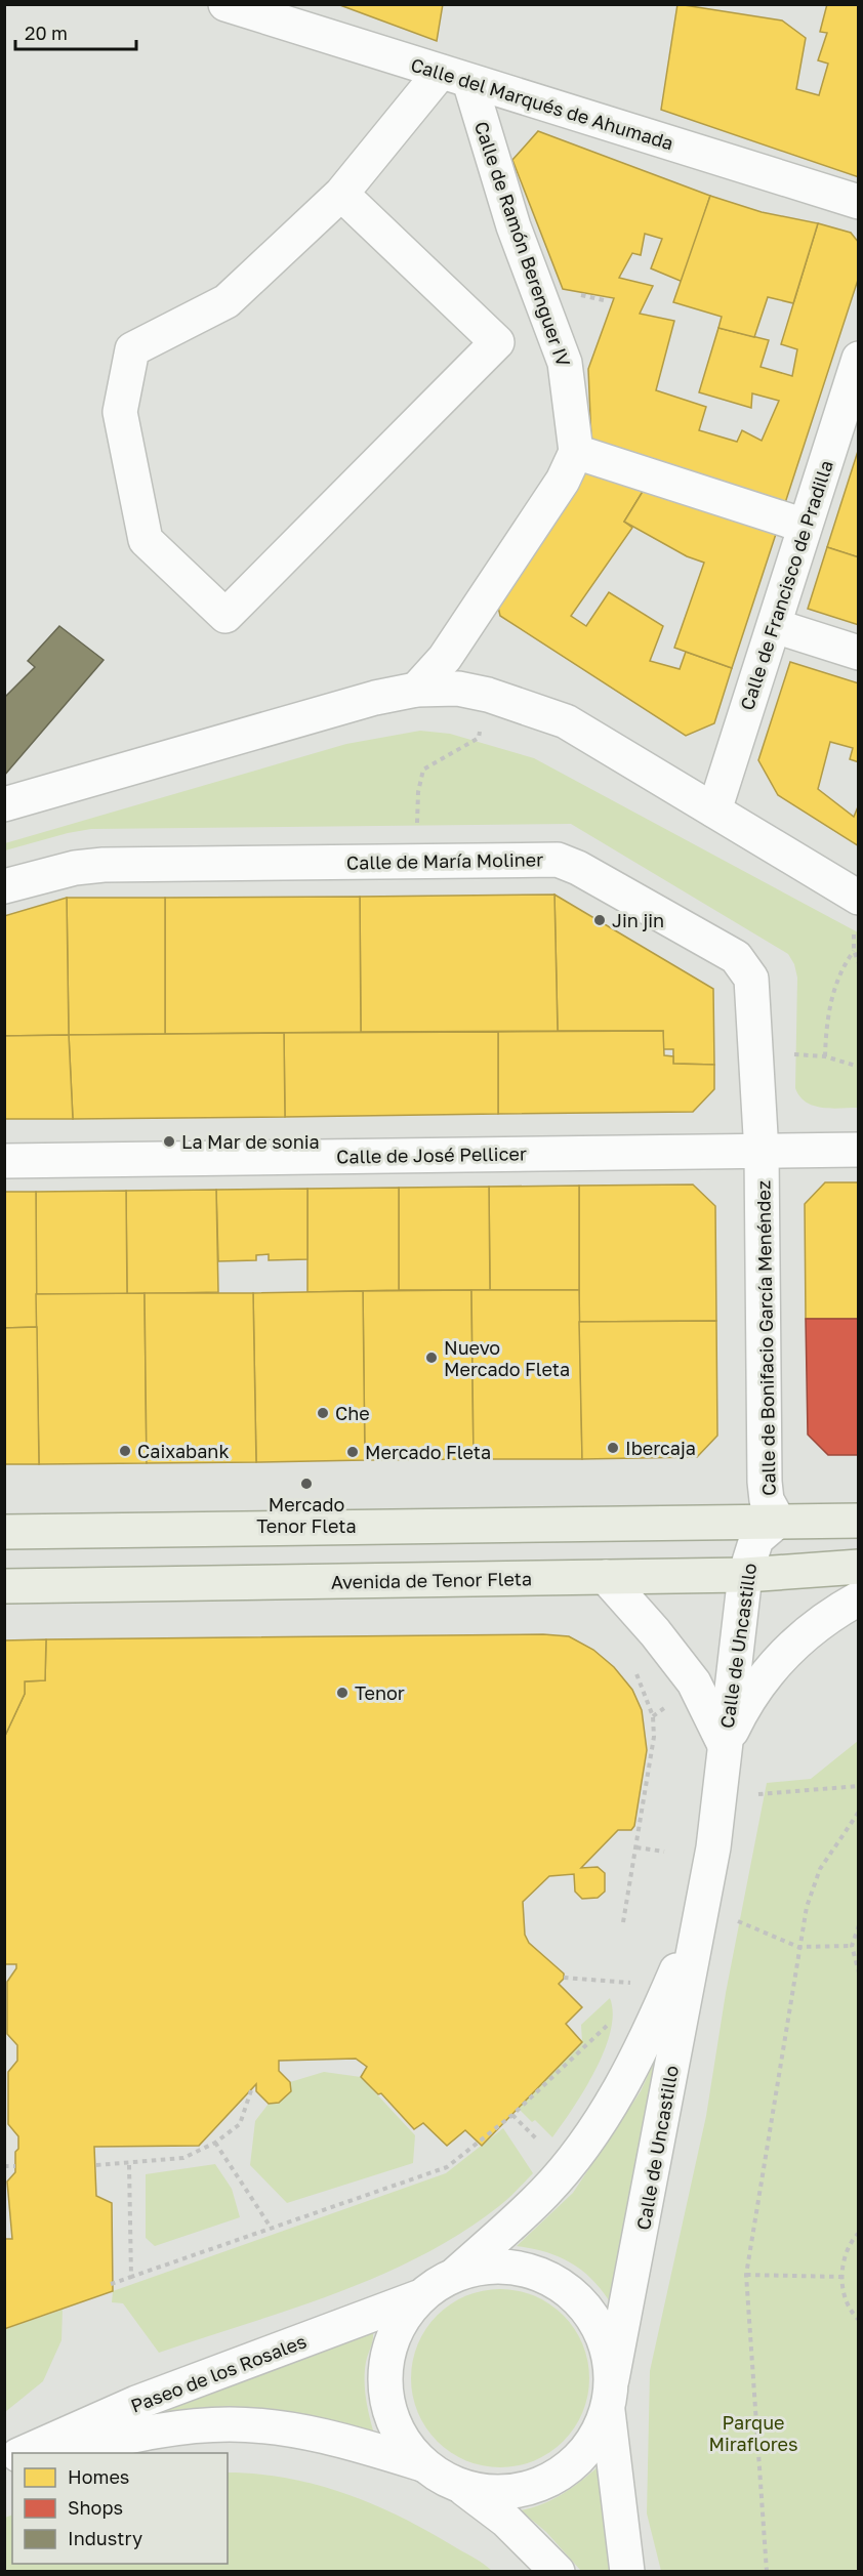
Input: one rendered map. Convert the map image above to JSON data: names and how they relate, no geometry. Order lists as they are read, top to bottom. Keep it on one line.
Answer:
{"streets":{"main road":["Avenida de Tenor Fleta"],"street":["Calle del Marqués de Ahumada","Calle de Ramón Berenguer IV","Calle de Francisco de Pradilla","Calle de María Moliner","Calle de José Pellicer","Calle de Bonifacio García Menéndez","Calle de Uncastillo","Paseo de los Rosales"]},"crossings":[["Calle del Marqués de Ahumada","Calle de Ramón Berenguer IV"],["Calle de María Moliner","Calle de José Pellicer"],["Calle de María Moliner","Calle de Bonifacio García Menéndez"],["Calle de José Pellicer","Calle de Bonifacio García Menéndez"],["Calle de Bonifacio García Menéndez","Calle de Uncastillo"],["Avenida de Tenor Fleta","Calle de Uncastillo"]],"parks":["Parque Miraflores"],"places":["Jin jin","La Mar de sonia","Nuevo Mercado Fleta","Che","Ibercaja","Caixabank","Mercado Fleta","Mercado Tenor Fleta","Tenor"],"legend":["Homes","Shops","Industry"],"scale_bar":"20 m"}
